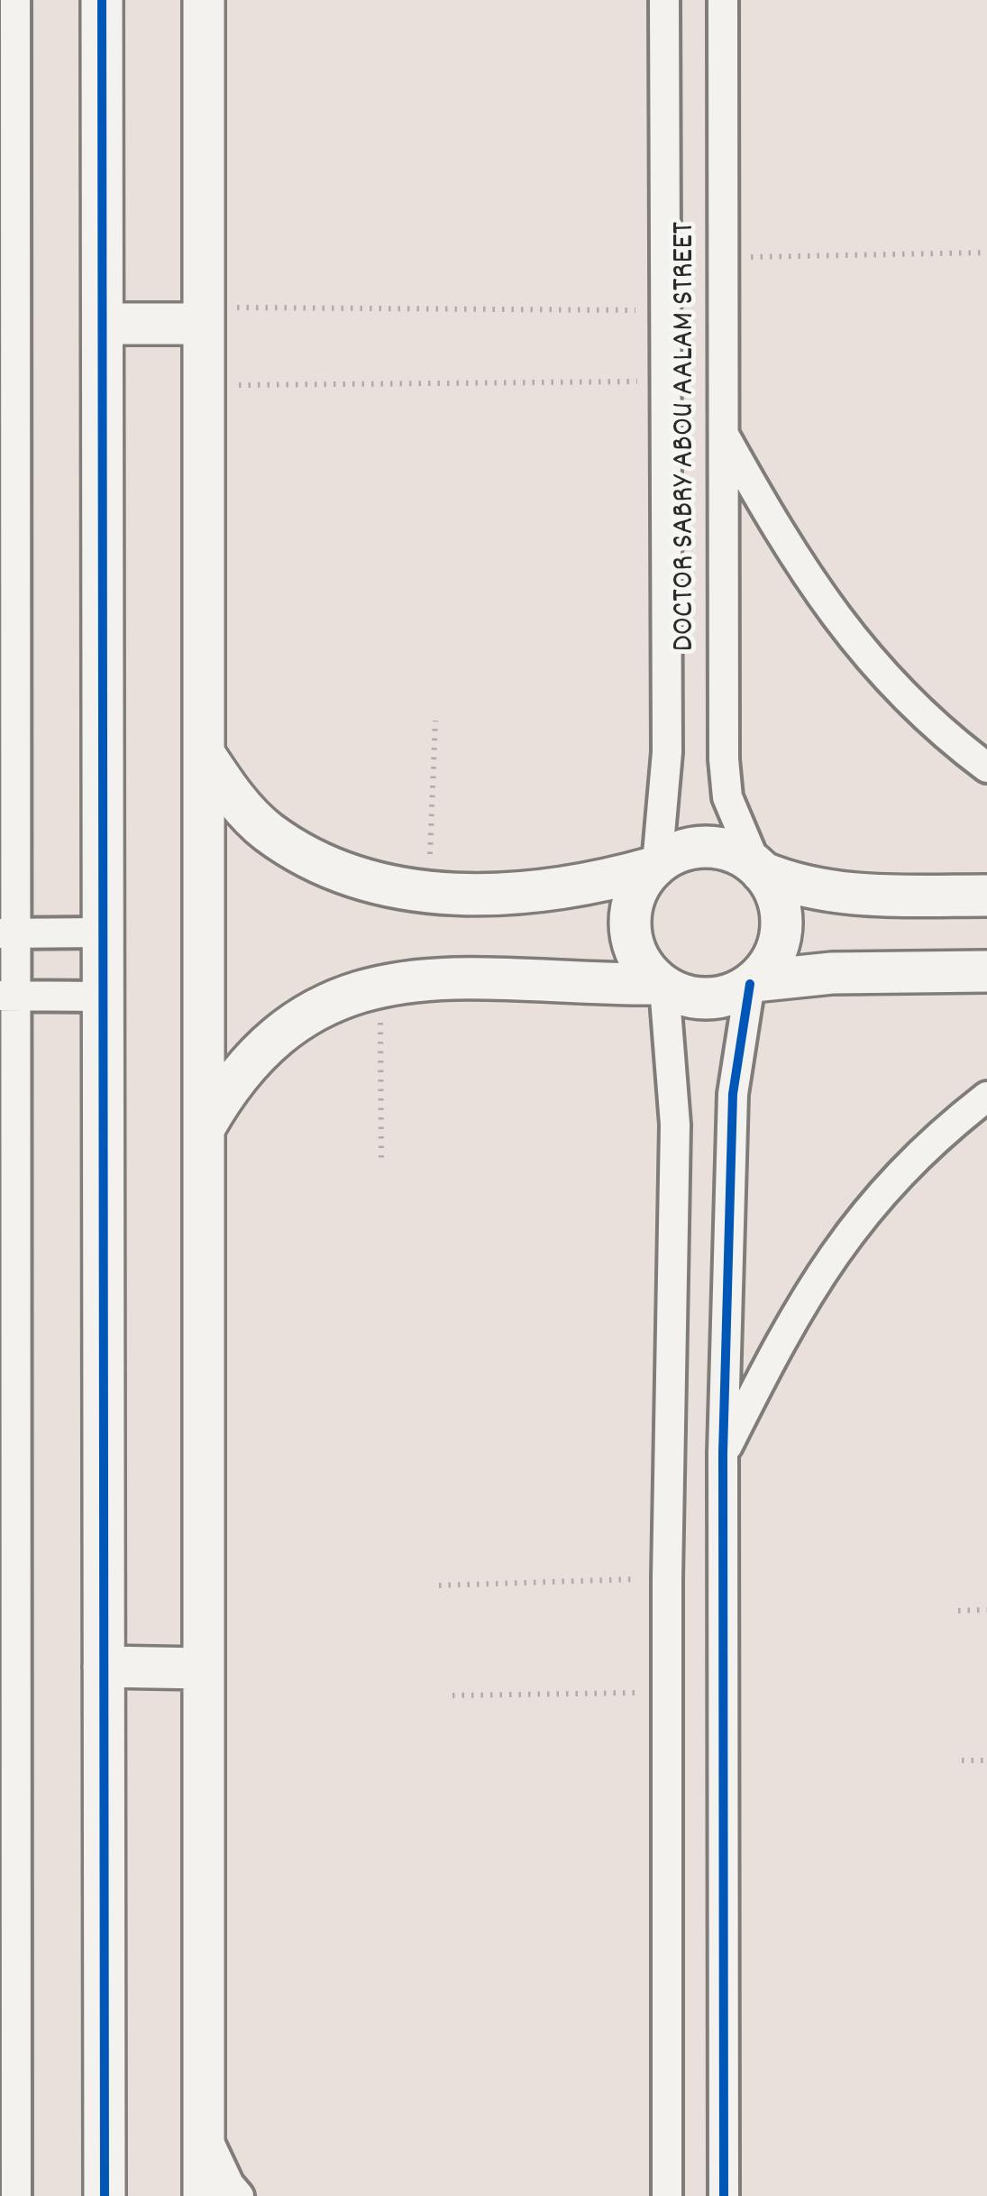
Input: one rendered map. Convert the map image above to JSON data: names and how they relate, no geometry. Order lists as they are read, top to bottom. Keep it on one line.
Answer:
{"streets":{"street":["DOCTOR SABRY ABOU AALAM STREET"]}}
